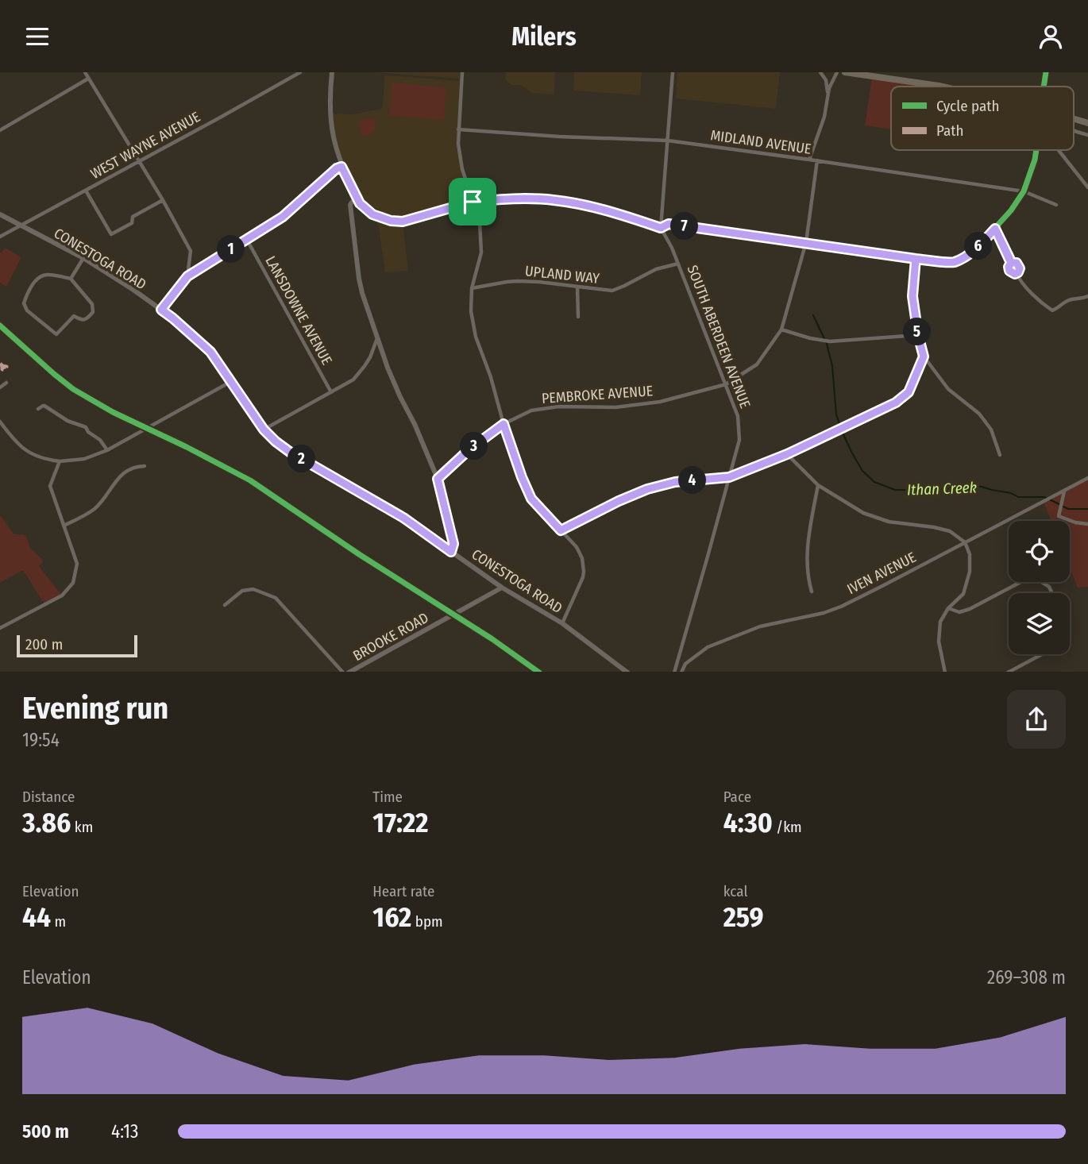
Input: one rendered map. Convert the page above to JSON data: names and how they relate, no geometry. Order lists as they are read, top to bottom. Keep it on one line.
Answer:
{"streets":{"main road":["CONESTOGA ROAD","BROOKE ROAD"],"street":["MIDLAND AVENUE","WEST WAYNE AVENUE","UPLAND WAY","LANSDOWNE AVENUE","SOUTH ABERDEEN AVENUE","PEMBROKE AVENUE","IVEN AVENUE"]},"crossings":[["MIDLAND AVENUE","PEMBROKE AVENUE"],["WEST WAYNE AVENUE","CONESTOGA ROAD"],["CONESTOGA ROAD","BROOKE ROAD"],["UPLAND WAY","SOUTH ABERDEEN AVENUE"],["SOUTH ABERDEEN AVENUE","PEMBROKE AVENUE"]],"water":["Ithan Creek"],"legend":["Cycle path","Path"],"scale_bar":"200 m","page":{"header":"Milers","pins":["7","6","1","5","3","2","4"],"scale":"200 m","heading":["Evening run","19:54"],"stats":[["Distance","3.86 km"],["Time","17:22"],["Pace","4:30 /km"],["Elevation","44 m"],["Heart rate","162 bpm"],["kcal","259"]],"chart":["Elevation","269–308 m"],"list":[{"name":"500 m","note":"4:13"}]}}
